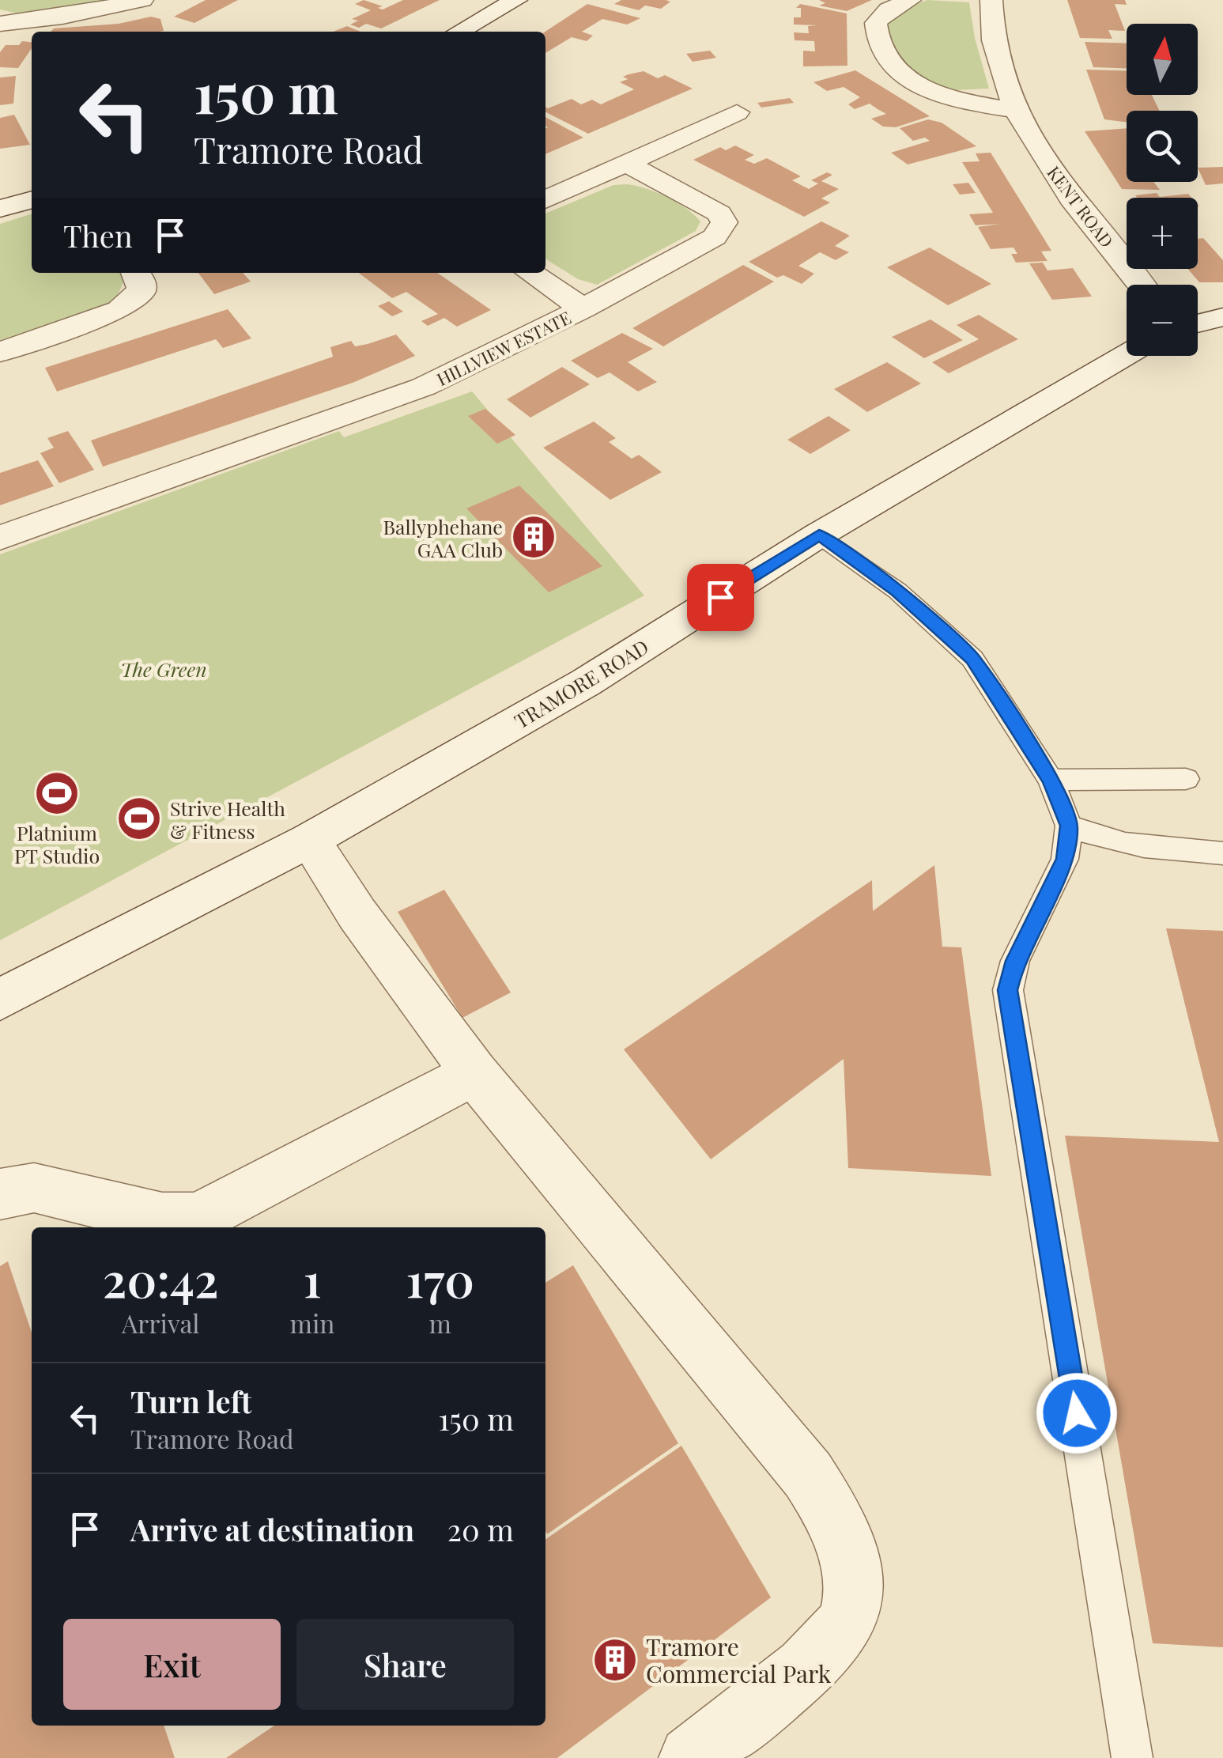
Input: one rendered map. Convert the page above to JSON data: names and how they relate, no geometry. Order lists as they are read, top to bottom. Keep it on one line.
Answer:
{"streets":{"street":["KENT ROAD","HILLVIEW ESTATE","TRAMORE ROAD"]},"parks":["The Green"],"places":{"building":["Ballyphehane GAA Club","Tramore Commercial Park"],"sports":["Platnium PT Studio","Strive Health & Fitness"]},"north":"top","page":{"map_buttons":["+","−"],"turn":["150 m","Tramore Road"],"then":"Then","eta":["20:42","Arrival","1","min","170","m"],"list":[{"name":"Turn left","note":"Tramore Road","value":"150 m"},{"name":"Arrive at destination","value":"20 m"}],"buttons":["Exit","Share"]}}
